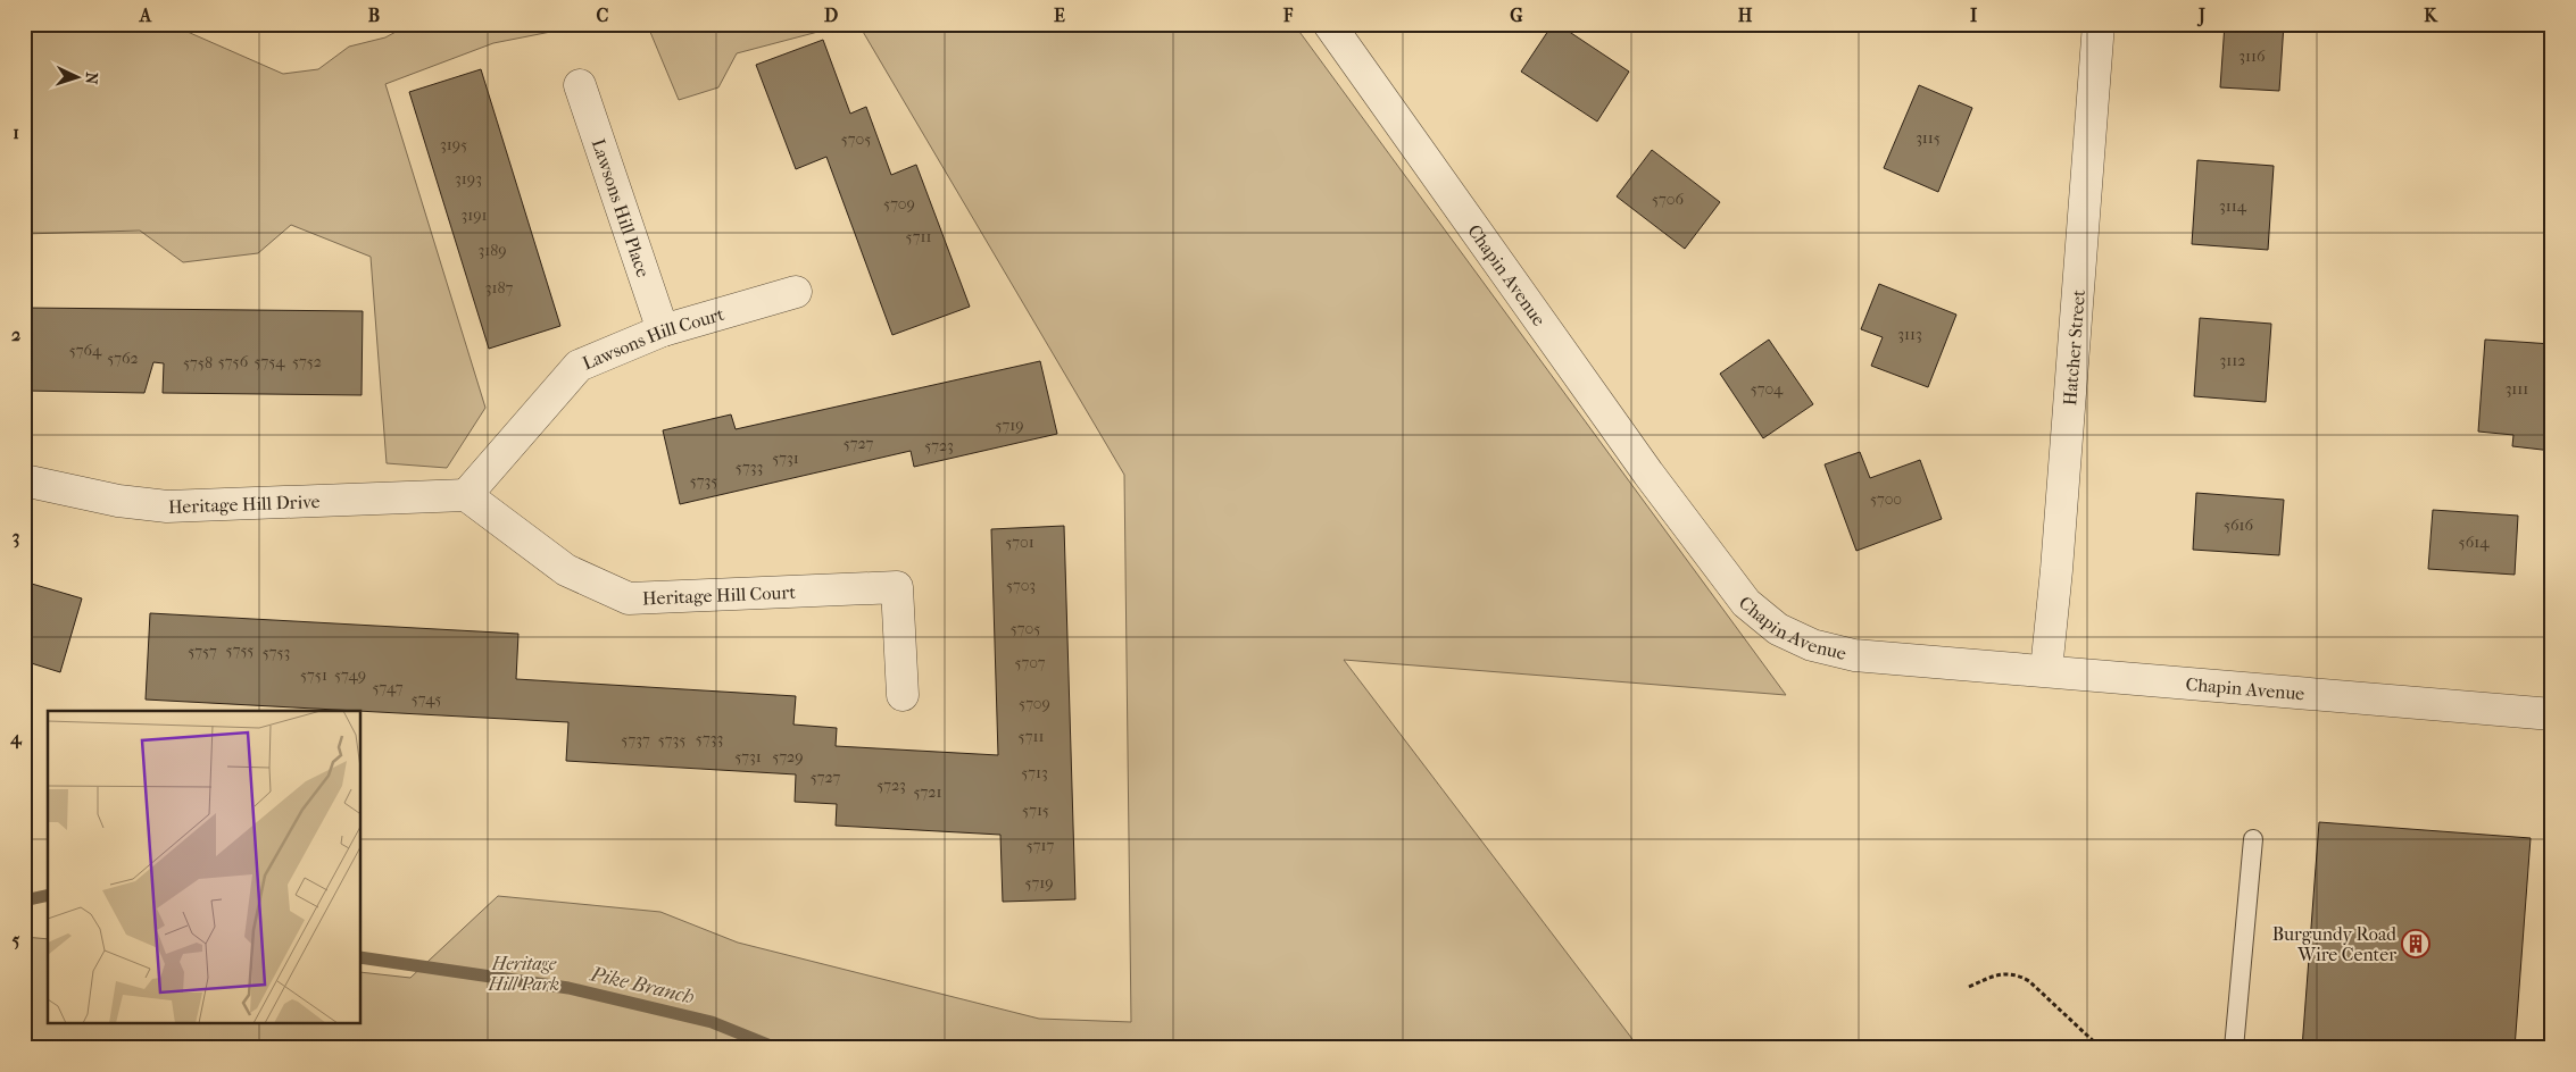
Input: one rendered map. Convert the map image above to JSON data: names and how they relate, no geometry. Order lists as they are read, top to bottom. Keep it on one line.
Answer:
{"streets":{"street":["Lawsons Hill Place","Chapin Avenue","Lawsons Hill Court","Hatcher Street","Heritage Hill Drive","Heritage Hill Court"]},"crossings":[["Lawsons Hill Place","Lawsons Hill Court"],["Chapin Avenue","Hatcher Street"],["Lawsons Hill Court","Heritage Hill Drive"],["Lawsons Hill Court","Heritage Hill Court"],["Heritage Hill Drive","Heritage Hill Court"]],"water":["Pike Branch"],"parks":["Heritage Hill Park"],"places":{"building":["Burgundy Road Wire Center"]},"house_numbers":["3116","3115","5705","3195","3193","5706","5709","3114","3191","5711","3189","3187","3113","5764","5762","3112","5756","5754","5752","5758","5704","3111","5719","5727","5723","5731","5733","5735","5700","5616","5701","5614","5703","5705","5755","5757","5753","5707","5751","5749","5747","5745","5709","5711","5733","5737","5735","5731","5729","5713","5727","5723","5721","5715","5717","5719"],"north":"right","grid":{"columns":["A","B","C","D","E","F","G","H","I","J","K"],"rows":["1","2","3","4","5"]}}
